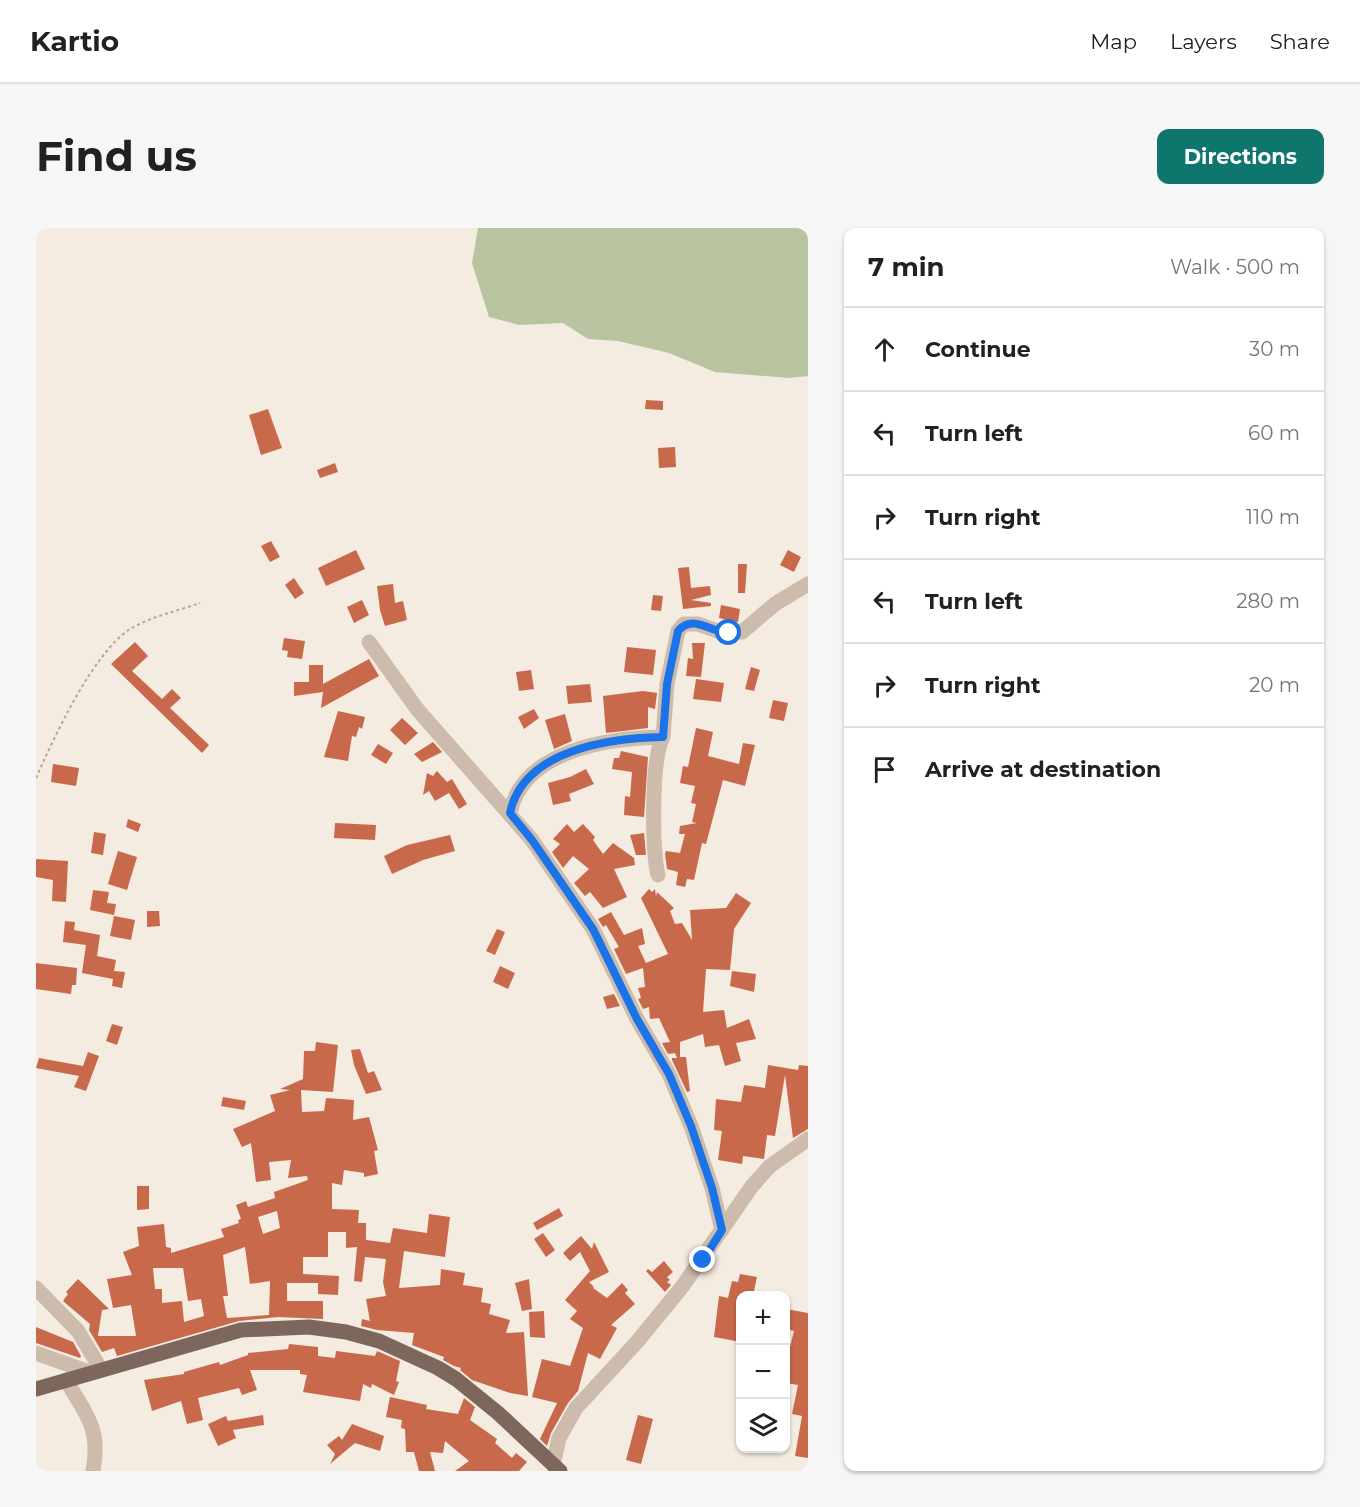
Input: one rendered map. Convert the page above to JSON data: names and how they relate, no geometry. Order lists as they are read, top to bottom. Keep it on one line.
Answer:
{"page":{"header":"Kartio","nav":["Map","Layers","Share"],"buttons":"Directions","title":"Find us","heading":["7 min","Walk · 500 m"],"list":[["Continue","30 m"],["Turn left","60 m"],["Turn right","110 m"],["Turn left","280 m"],["Turn right","20 m"],"Arrive at destination"],"map_buttons":["+","−"]}}
